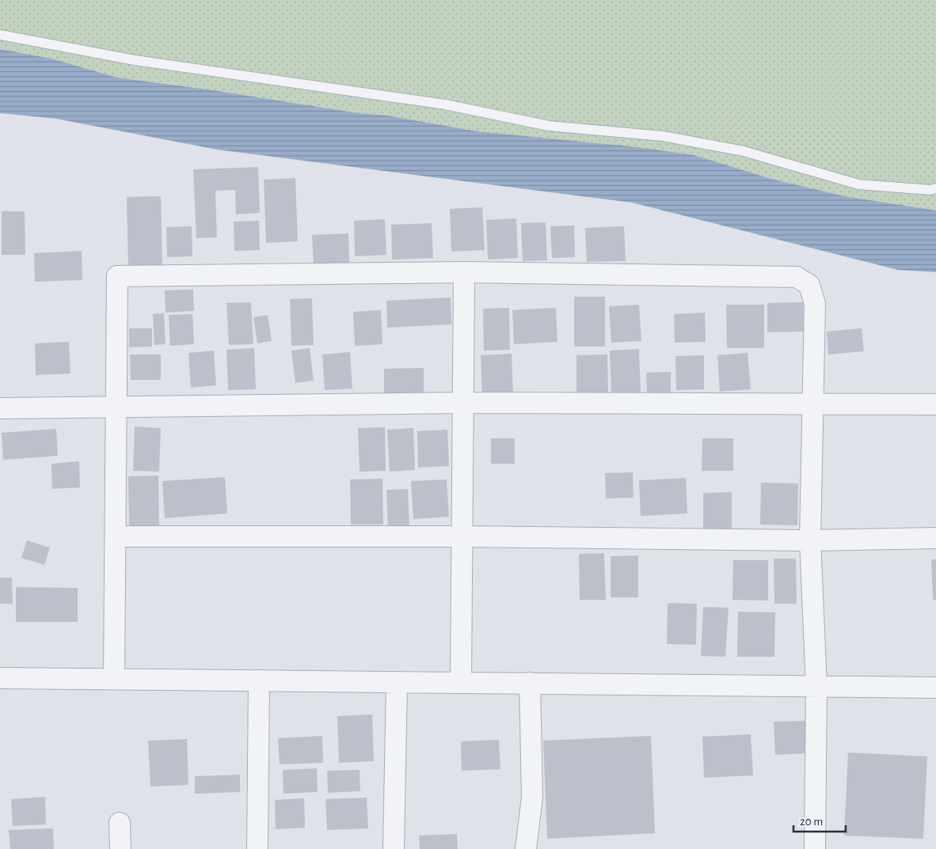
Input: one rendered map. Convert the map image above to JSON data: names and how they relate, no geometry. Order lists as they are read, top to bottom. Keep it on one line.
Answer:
{"scale_bar":"20 m"}
